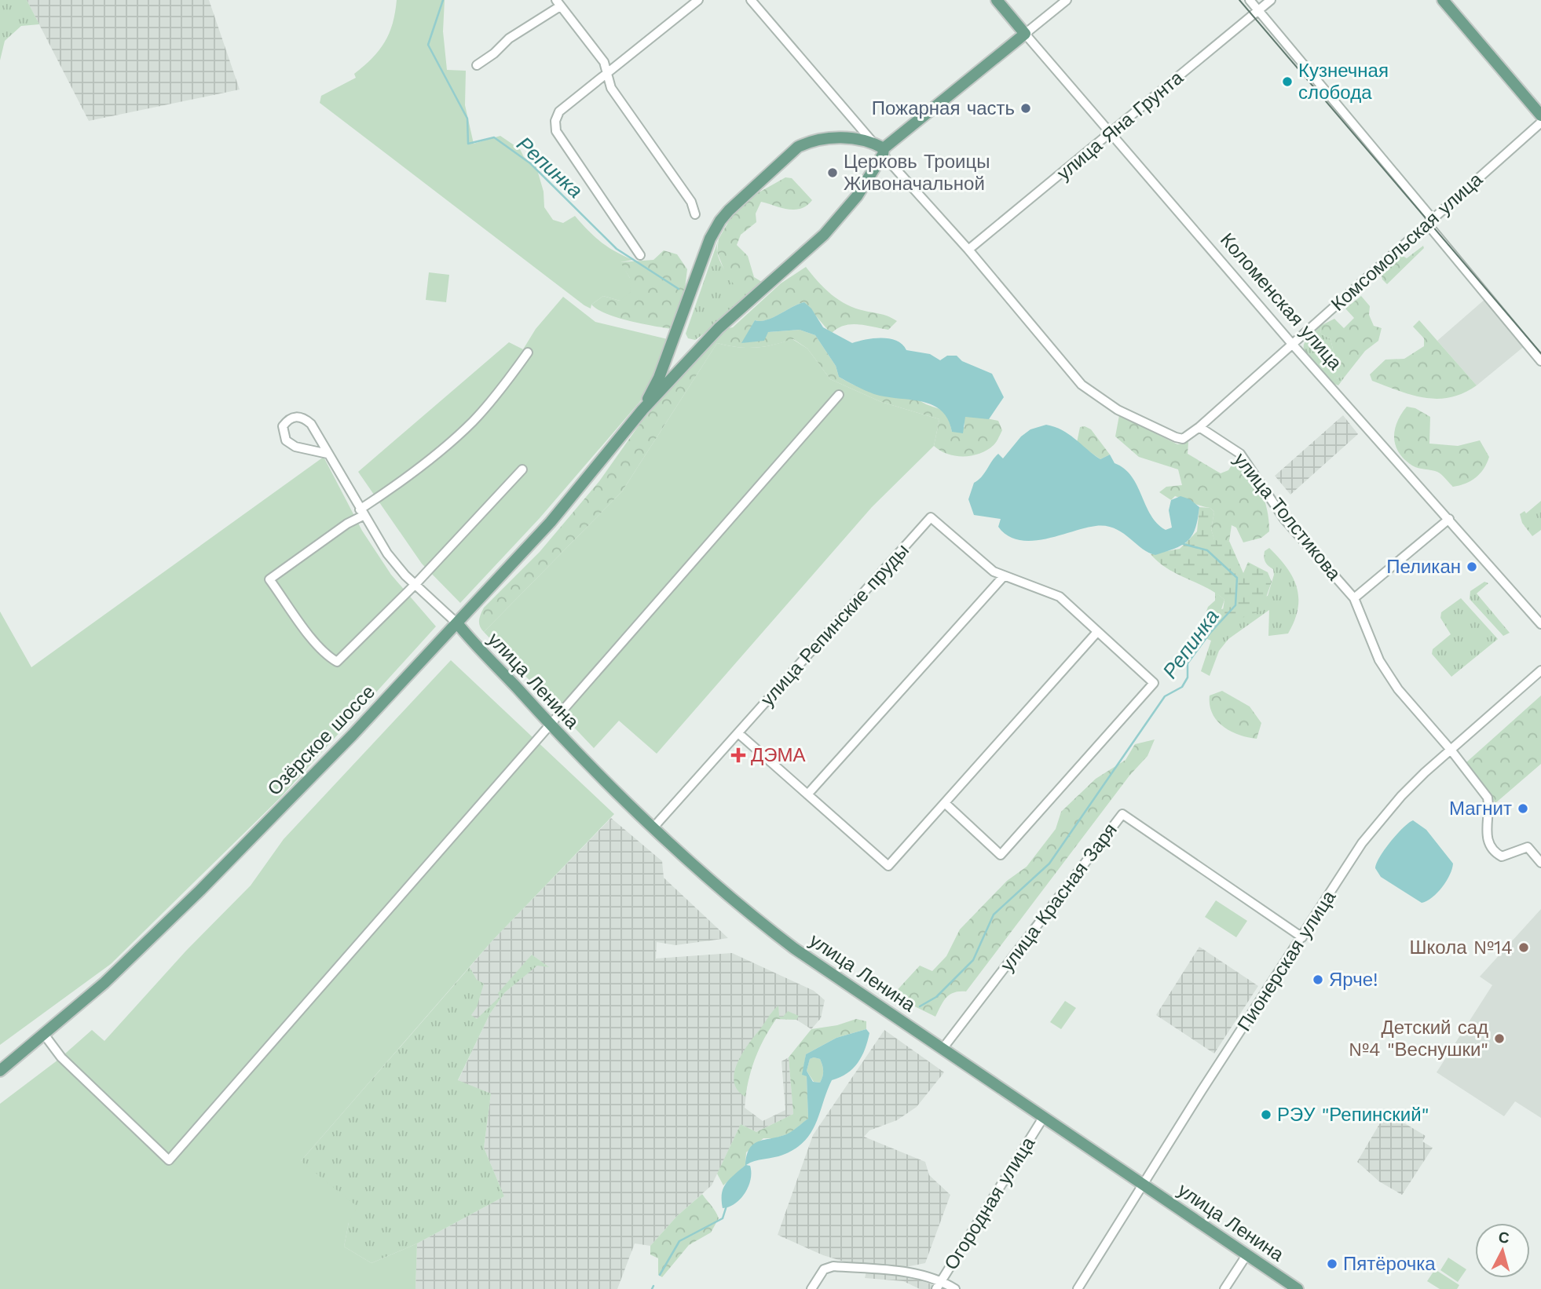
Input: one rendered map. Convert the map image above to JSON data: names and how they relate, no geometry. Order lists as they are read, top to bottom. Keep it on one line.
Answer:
{"streets":{"main road":["Коломенская улица","улица Ленина","Озёрское шоссе"],"street":["улица Яна Грунта","Комсомольская улица","улица Толстикова","улица Репинские пруды","улица Красная Заря","Пионерская улица","Огородная улица"]},"crossings":[["улица Яна Грунта","Коломенская улица"],["Комсомольская улица","Коломенская улица"],["Комсомольская улица","улица Толстикова"],["улица Толстикова","Пионерская улица"],["улица Ленина","Озёрское шоссе"],["улица Ленина","улица Красная Заря"],["улица Ленина","Пионерская улица"],["улица Ленина","Огородная улица"],["улица Красная Заря","Пионерская улица"]],"water":["Репинка"],"places":{"other":["Кузнечная слобода","Пожарная часть","Церковь Троицы Живоначальной","Пеликан","Магнит","Школа №14","Ярче!","Детский сад №4 \"Веснушки\"","РЭУ \"Репинский\"","Пятёрочка"],"health":["ДЭМА"]},"north":"top"}
